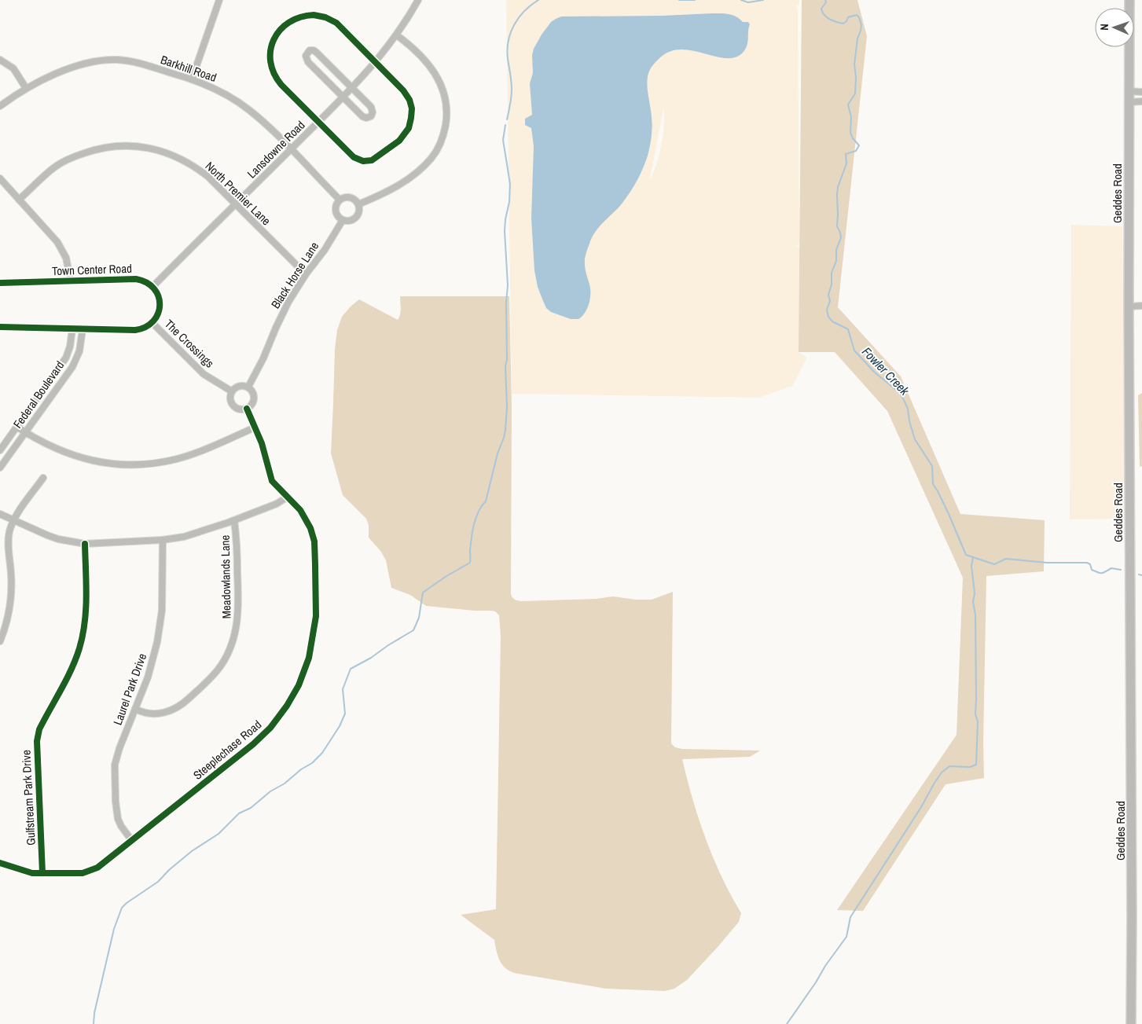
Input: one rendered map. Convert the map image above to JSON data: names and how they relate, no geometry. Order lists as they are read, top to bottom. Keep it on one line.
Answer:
{"streets":{"main road":["Geddes Road"],"street":["Barkhill Road","Lansdowne Road","North Premier Lane","Town Center Road","Black Horse Lane","The Crossings","Federal Boulevard","Meadowlands Lane","Laurel Park Drive","Steeplechase Road","Gulfstream Park Drive"]},"crossings":[["Barkhill Road","Lansdowne Road"],["Barkhill Road","Black Horse Lane"],["Lansdowne Road","North Premier Lane"],["Lansdowne Road","Town Center Road"],["North Premier Lane","Black Horse Lane"],["Black Horse Lane","The Crossings"],["Meadowlands Lane","Laurel Park Drive"],["Laurel Park Drive","Steeplechase Road"],["Steeplechase Road","Gulfstream Park Drive"]],"water":["Fowler Creek"],"north":"left"}
